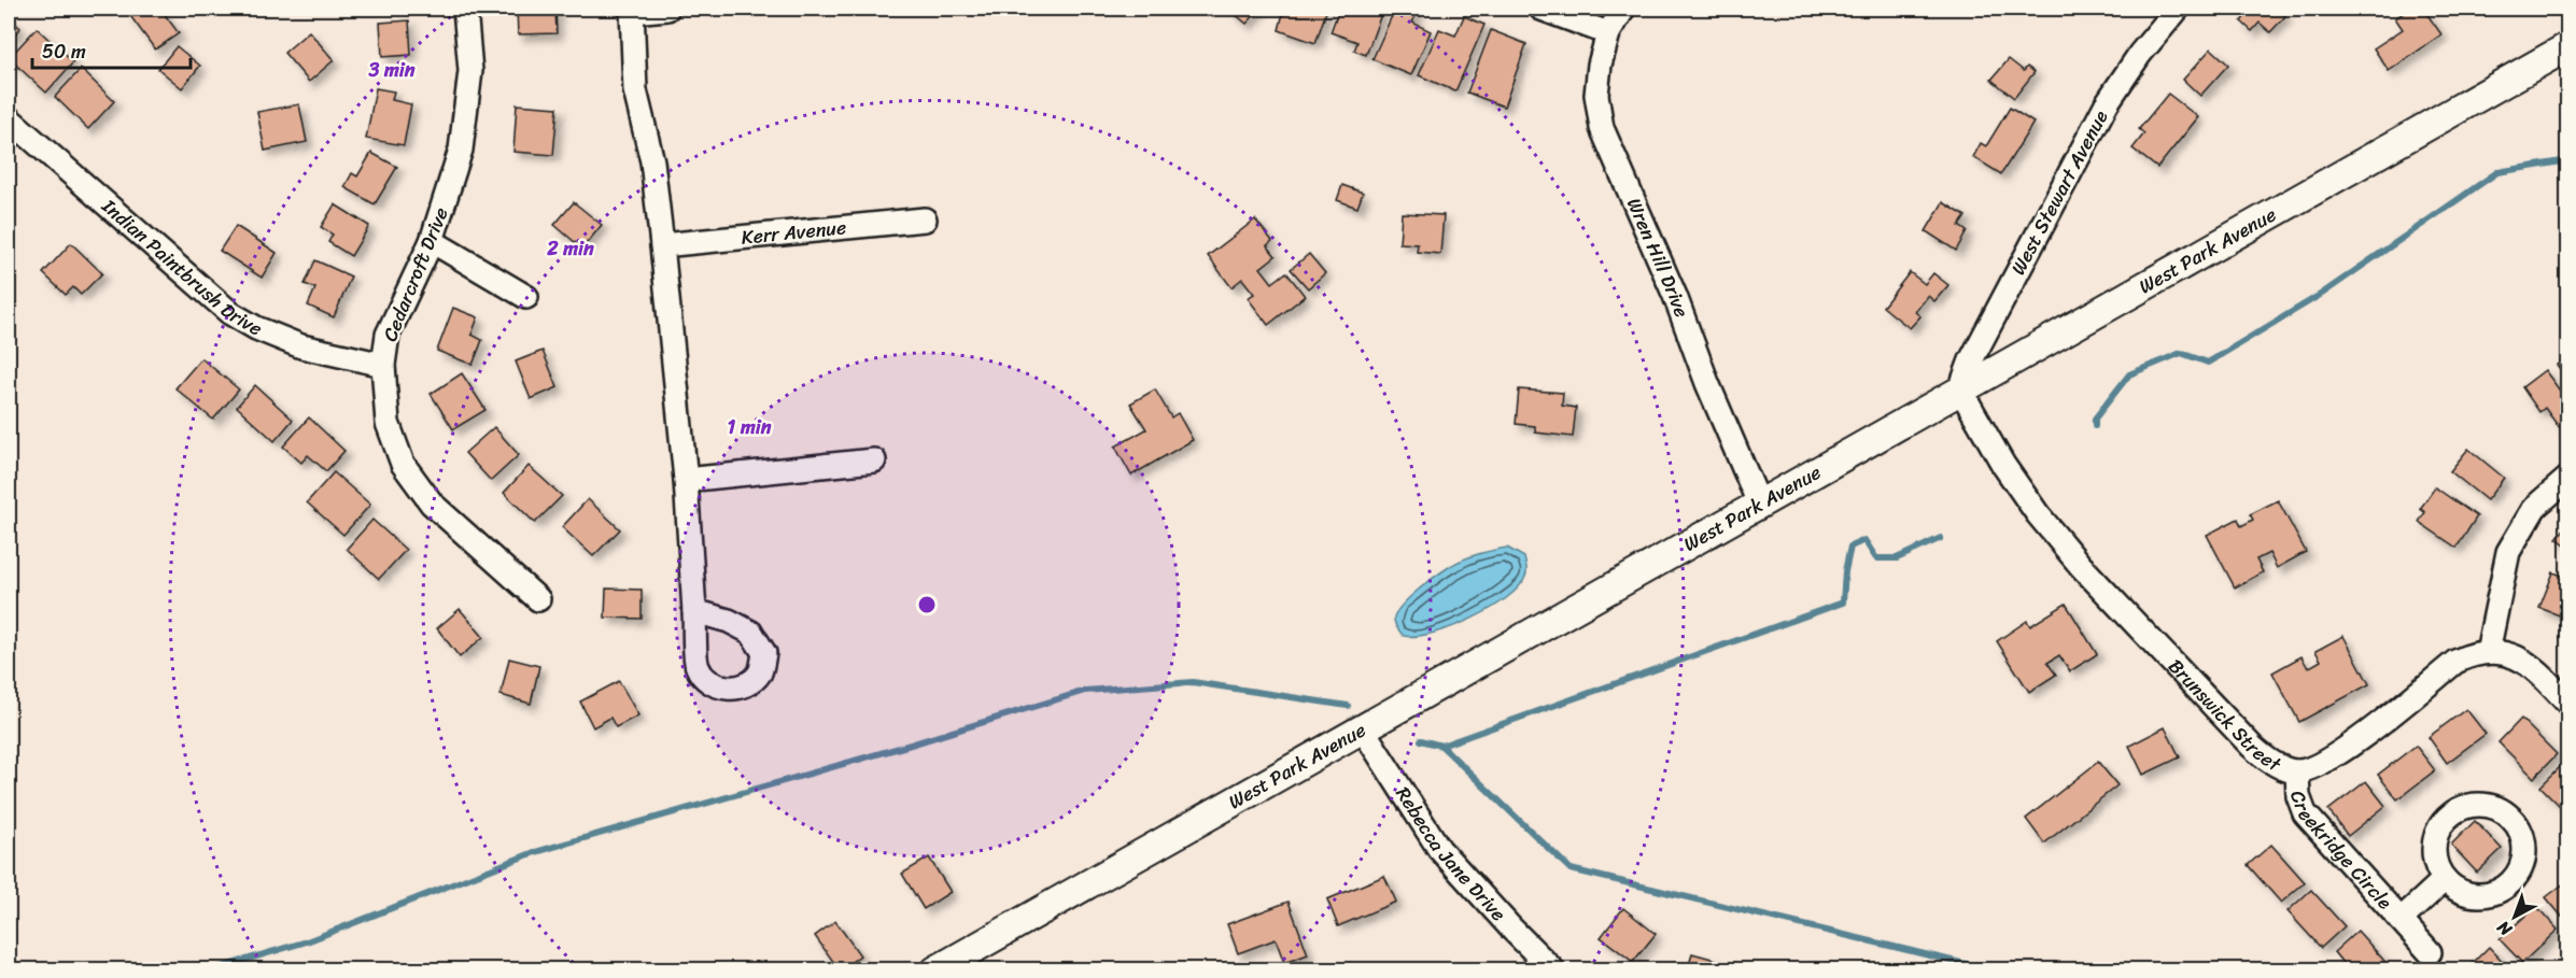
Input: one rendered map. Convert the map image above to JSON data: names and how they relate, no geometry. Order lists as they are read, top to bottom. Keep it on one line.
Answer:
{"streets":{"main road":["West Park Avenue"],"street":["West Stewart Avenue","Kerr Avenue","Wren Hill Drive","Indian Paintbrush Drive","Cedarcroft Drive","Brunswick Street","Creekridge Circle","Rebecca Jane Drive"]},"crossings":[["West Stewart Avenue","West Park Avenue"],["West Stewart Avenue","Brunswick Street"],["West Park Avenue","Wren Hill Drive"],["West Park Avenue","Brunswick Street"],["West Park Avenue","Rebecca Jane Drive"],["Indian Paintbrush Drive","Cedarcroft Drive"],["Brunswick Street","Creekridge Circle"]],"scale_bar":"50 m","north":"bottom left","rings":["3 min","2 min","1 min"]}
